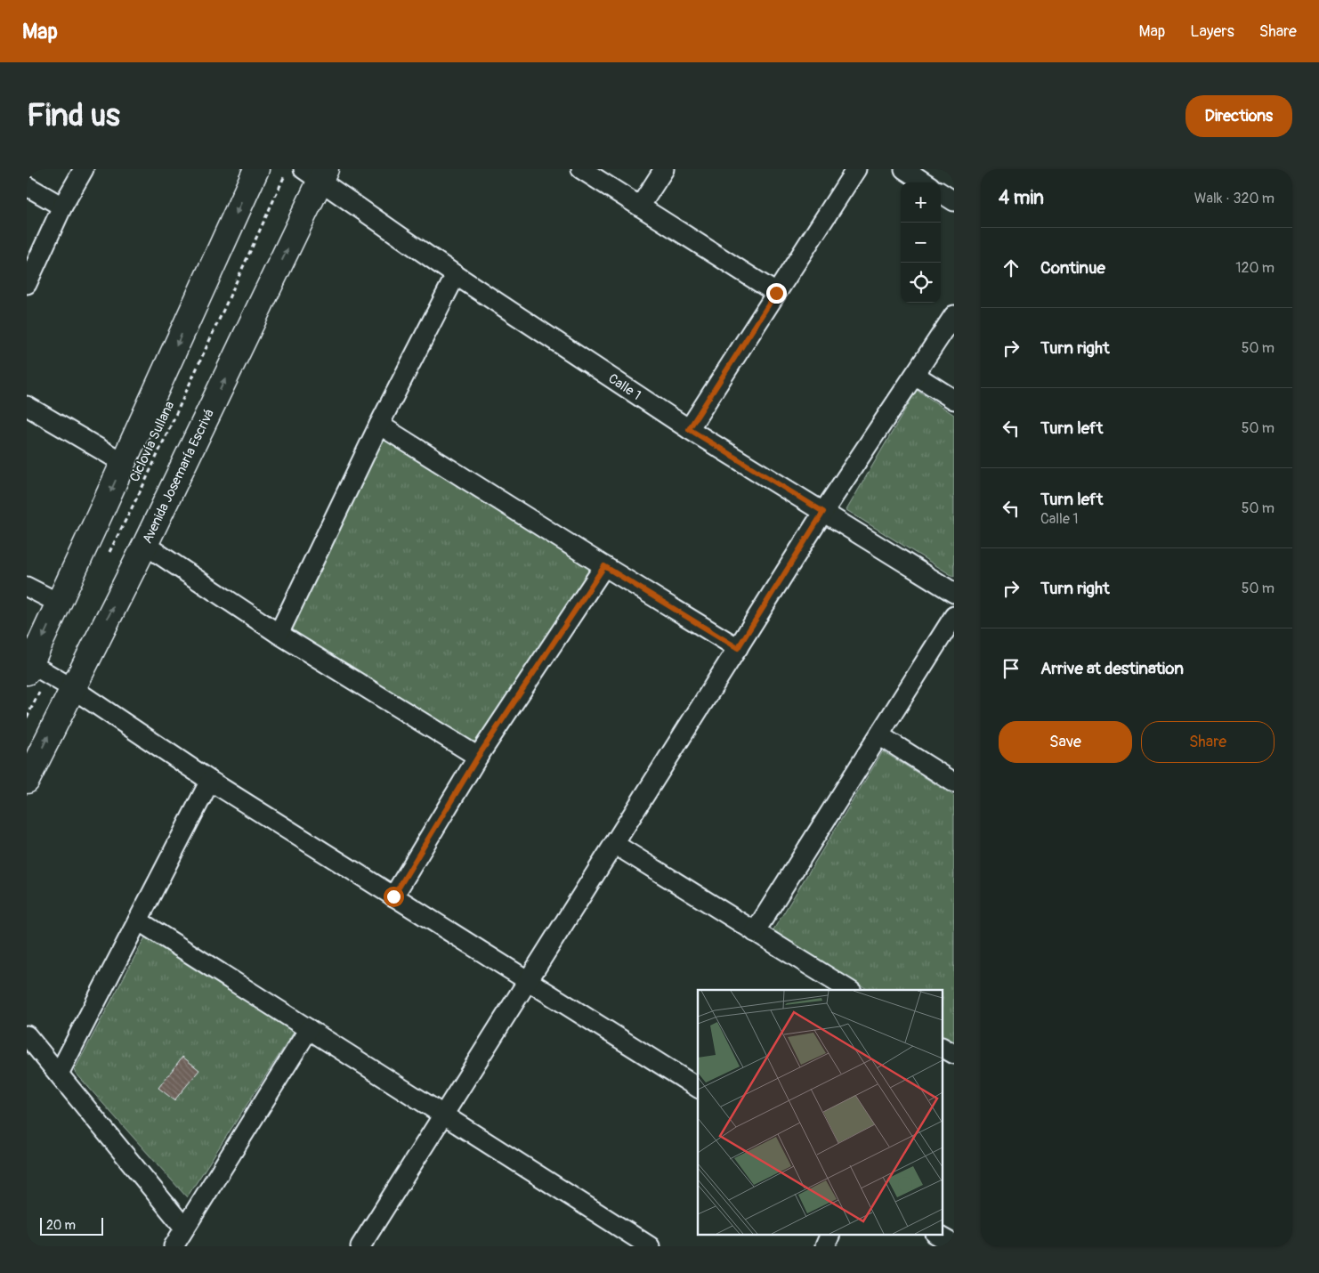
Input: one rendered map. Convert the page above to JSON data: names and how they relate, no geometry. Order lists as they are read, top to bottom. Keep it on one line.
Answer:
{"streets":{"main road":["Avenida Josemaría Escrivá"],"street":["Calle 1"],"path":["Ciclovía Sullana"]},"crossings":[["Calle 1","Avenida Josemaría Escrivá"]],"scale_bar":"20 m","page":{"header":"Map","nav":["Map","Layers","Share"],"buttons":["Directions",["Save","Share"]],"title":"Find us","heading":["4 min","Walk · 320 m"],"map_buttons":["+","−"],"list":[["Continue","120 m"],["Turn right","50 m"],["Turn left","50 m"],["Turn left","Calle 1","50 m"],["Turn right","50 m"],"Arrive at destination"],"scale":"20 m"}}
